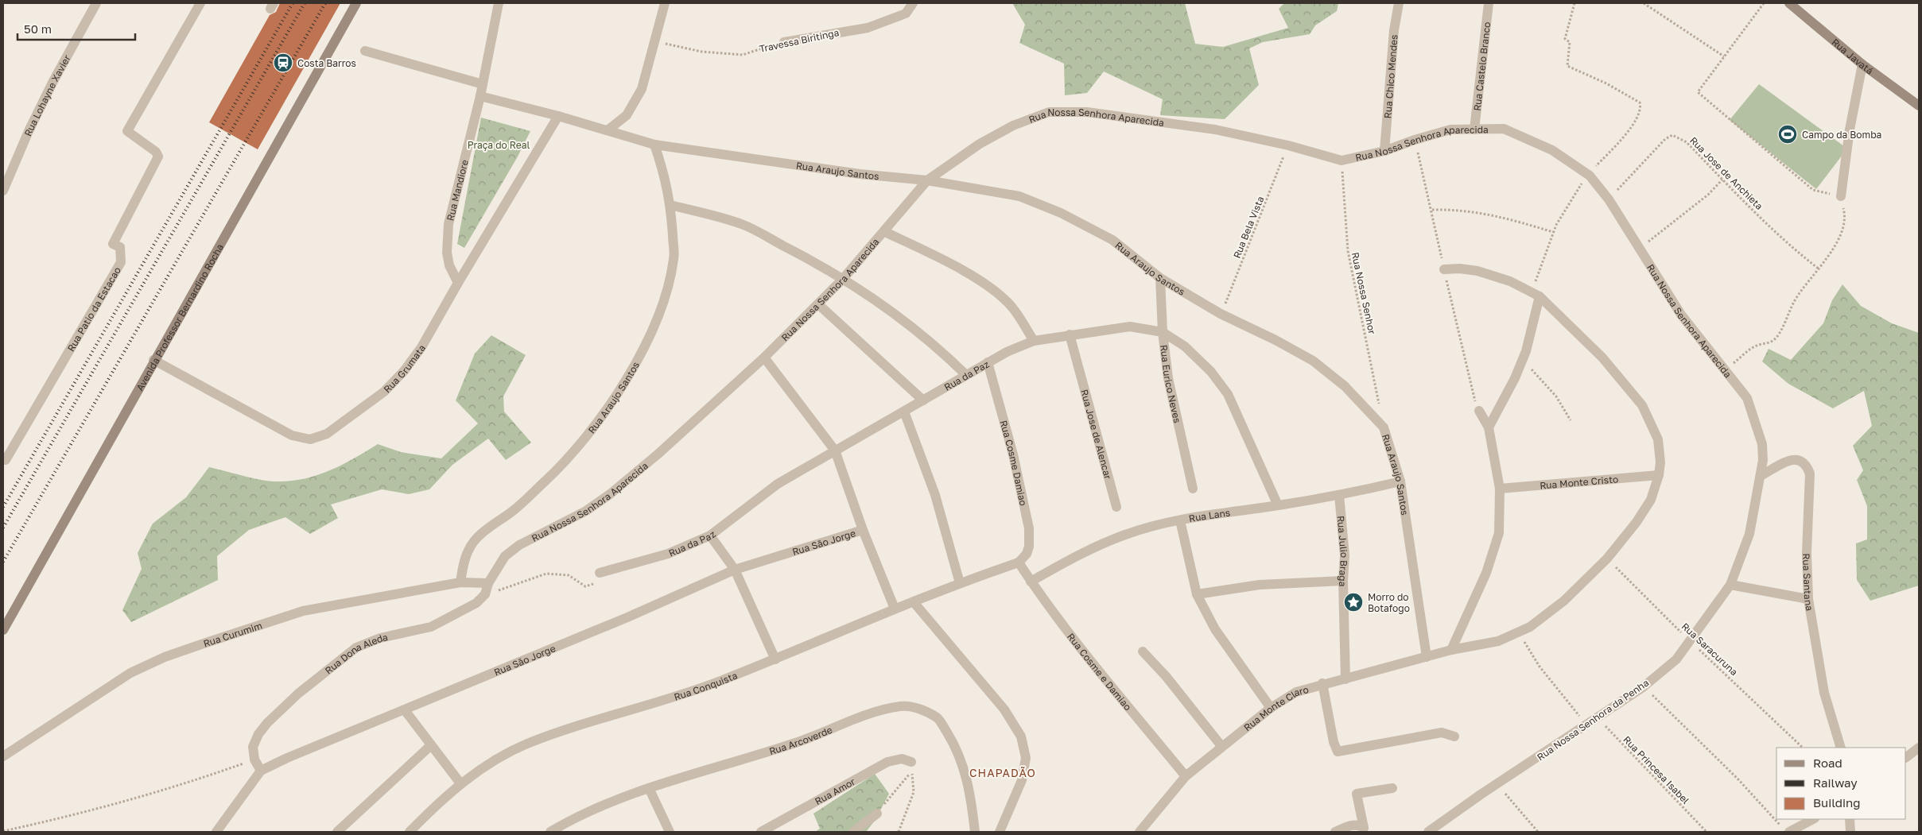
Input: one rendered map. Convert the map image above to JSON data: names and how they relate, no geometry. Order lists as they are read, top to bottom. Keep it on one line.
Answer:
{"streets":{"main road":["Rua Javatá","Avenida Professor Bernardino Rocha"],"street":["Travessa Biritinga","Rua Castelo Branco","Rua Chico Mendes","Rua Lohayne Xavier","Rua Nossa Senhora Aparecida","Rua Araujo Santos","Rua Mandiore","Rua Patio da Estacao","Rua Grumata","Rua da Paz","Rua Eurico Neves","Rua Jose de Alencar","Rua Cosme Damiao","Rua Monte Cristo","Rua Lans","Rua São Jorge","Rua Julio Braga","Rua Santana","Rua Curumim","Rua Dona Aleda","Rua Cosme e Damiao","Rua Conquista","Rua Monte Claro","Rua Nossa Senhora da Penha","Rua Arcoverde","Rua Amor"],"path":["Rua Jose de Anchieta","Rua Bela Vista","Rua Nossa Senhor","Rua Saracuruna","Rua Princesa Isabel"]},"crossings":[["Rua Castelo Branco","Rua Nossa Senhora Aparecida"],["Rua Chico Mendes","Rua Nossa Senhora Aparecida"],["Rua Nossa Senhora Aparecida","Rua Araujo Santos"],["Rua Nossa Senhora Aparecida","Rua Jose de Anchieta"],["Rua Nossa Senhora Aparecida","Rua Bela Vista"],["Rua Nossa Senhora Aparecida","Rua Nossa Senhor"],["Rua Nossa Senhora Aparecida","Rua Curumim"],["Rua Nossa Senhora Aparecida","Rua Dona Aleda"],["Rua Nossa Senhora Aparecida","Rua Nossa Senhora da Penha"],["Rua Araujo Santos","Rua Mandiore"],["Rua Araujo Santos","Rua Bela Vista"],["Rua Araujo Santos","Rua Grumata"],["Rua Araujo Santos","Rua Eurico Neves"],["Rua Araujo Santos","Rua Lans"],["Rua Araujo Santos","Rua Curumim"],["Rua Araujo Santos","Rua Monte Claro"],["Rua Mandiore","Rua Grumata"],["Avenida Professor Bernardino Rocha","Rua Grumata"],["Rua da Paz","Rua Eurico Neves"],["Rua da Paz","Rua Jose de Alencar"],["Rua da Paz","Rua Cosme Damiao"],["Rua da Paz","Rua Lans"],["Rua Cosme Damiao","Rua Cosme e Damiao"],["Rua Cosme Damiao","Rua Conquista"],["Rua Monte Cristo","Rua Monte Claro"],["Rua Lans","Rua Julio Braga"],["Rua Lans","Rua Cosme e Damiao"],["Rua Julio Braga","Rua Monte Claro"],["Rua Santana","Rua Nossa Senhora da Penha"],["Rua Curumim","Rua Dona Aleda"],["Rua Saracuruna","Rua Monte Claro"],["Rua Saracuruna","Rua Nossa Senhora da Penha"],["Rua Cosme e Damiao","Rua Conquista"],["Rua Cosme e Damiao","Rua Monte Claro"],["Rua Nossa Senhora da Penha","Rua Princesa Isabel"]],"districts":["CHAPADÃO"],"parks":["Praça do Real"],"places":{"station":["Costa Barros"],"sports":["Campo da Bomba"],"place":["Morro do Botafogo"]},"legend":["Road","Railway","Building"],"scale_bar":"50 m"}
